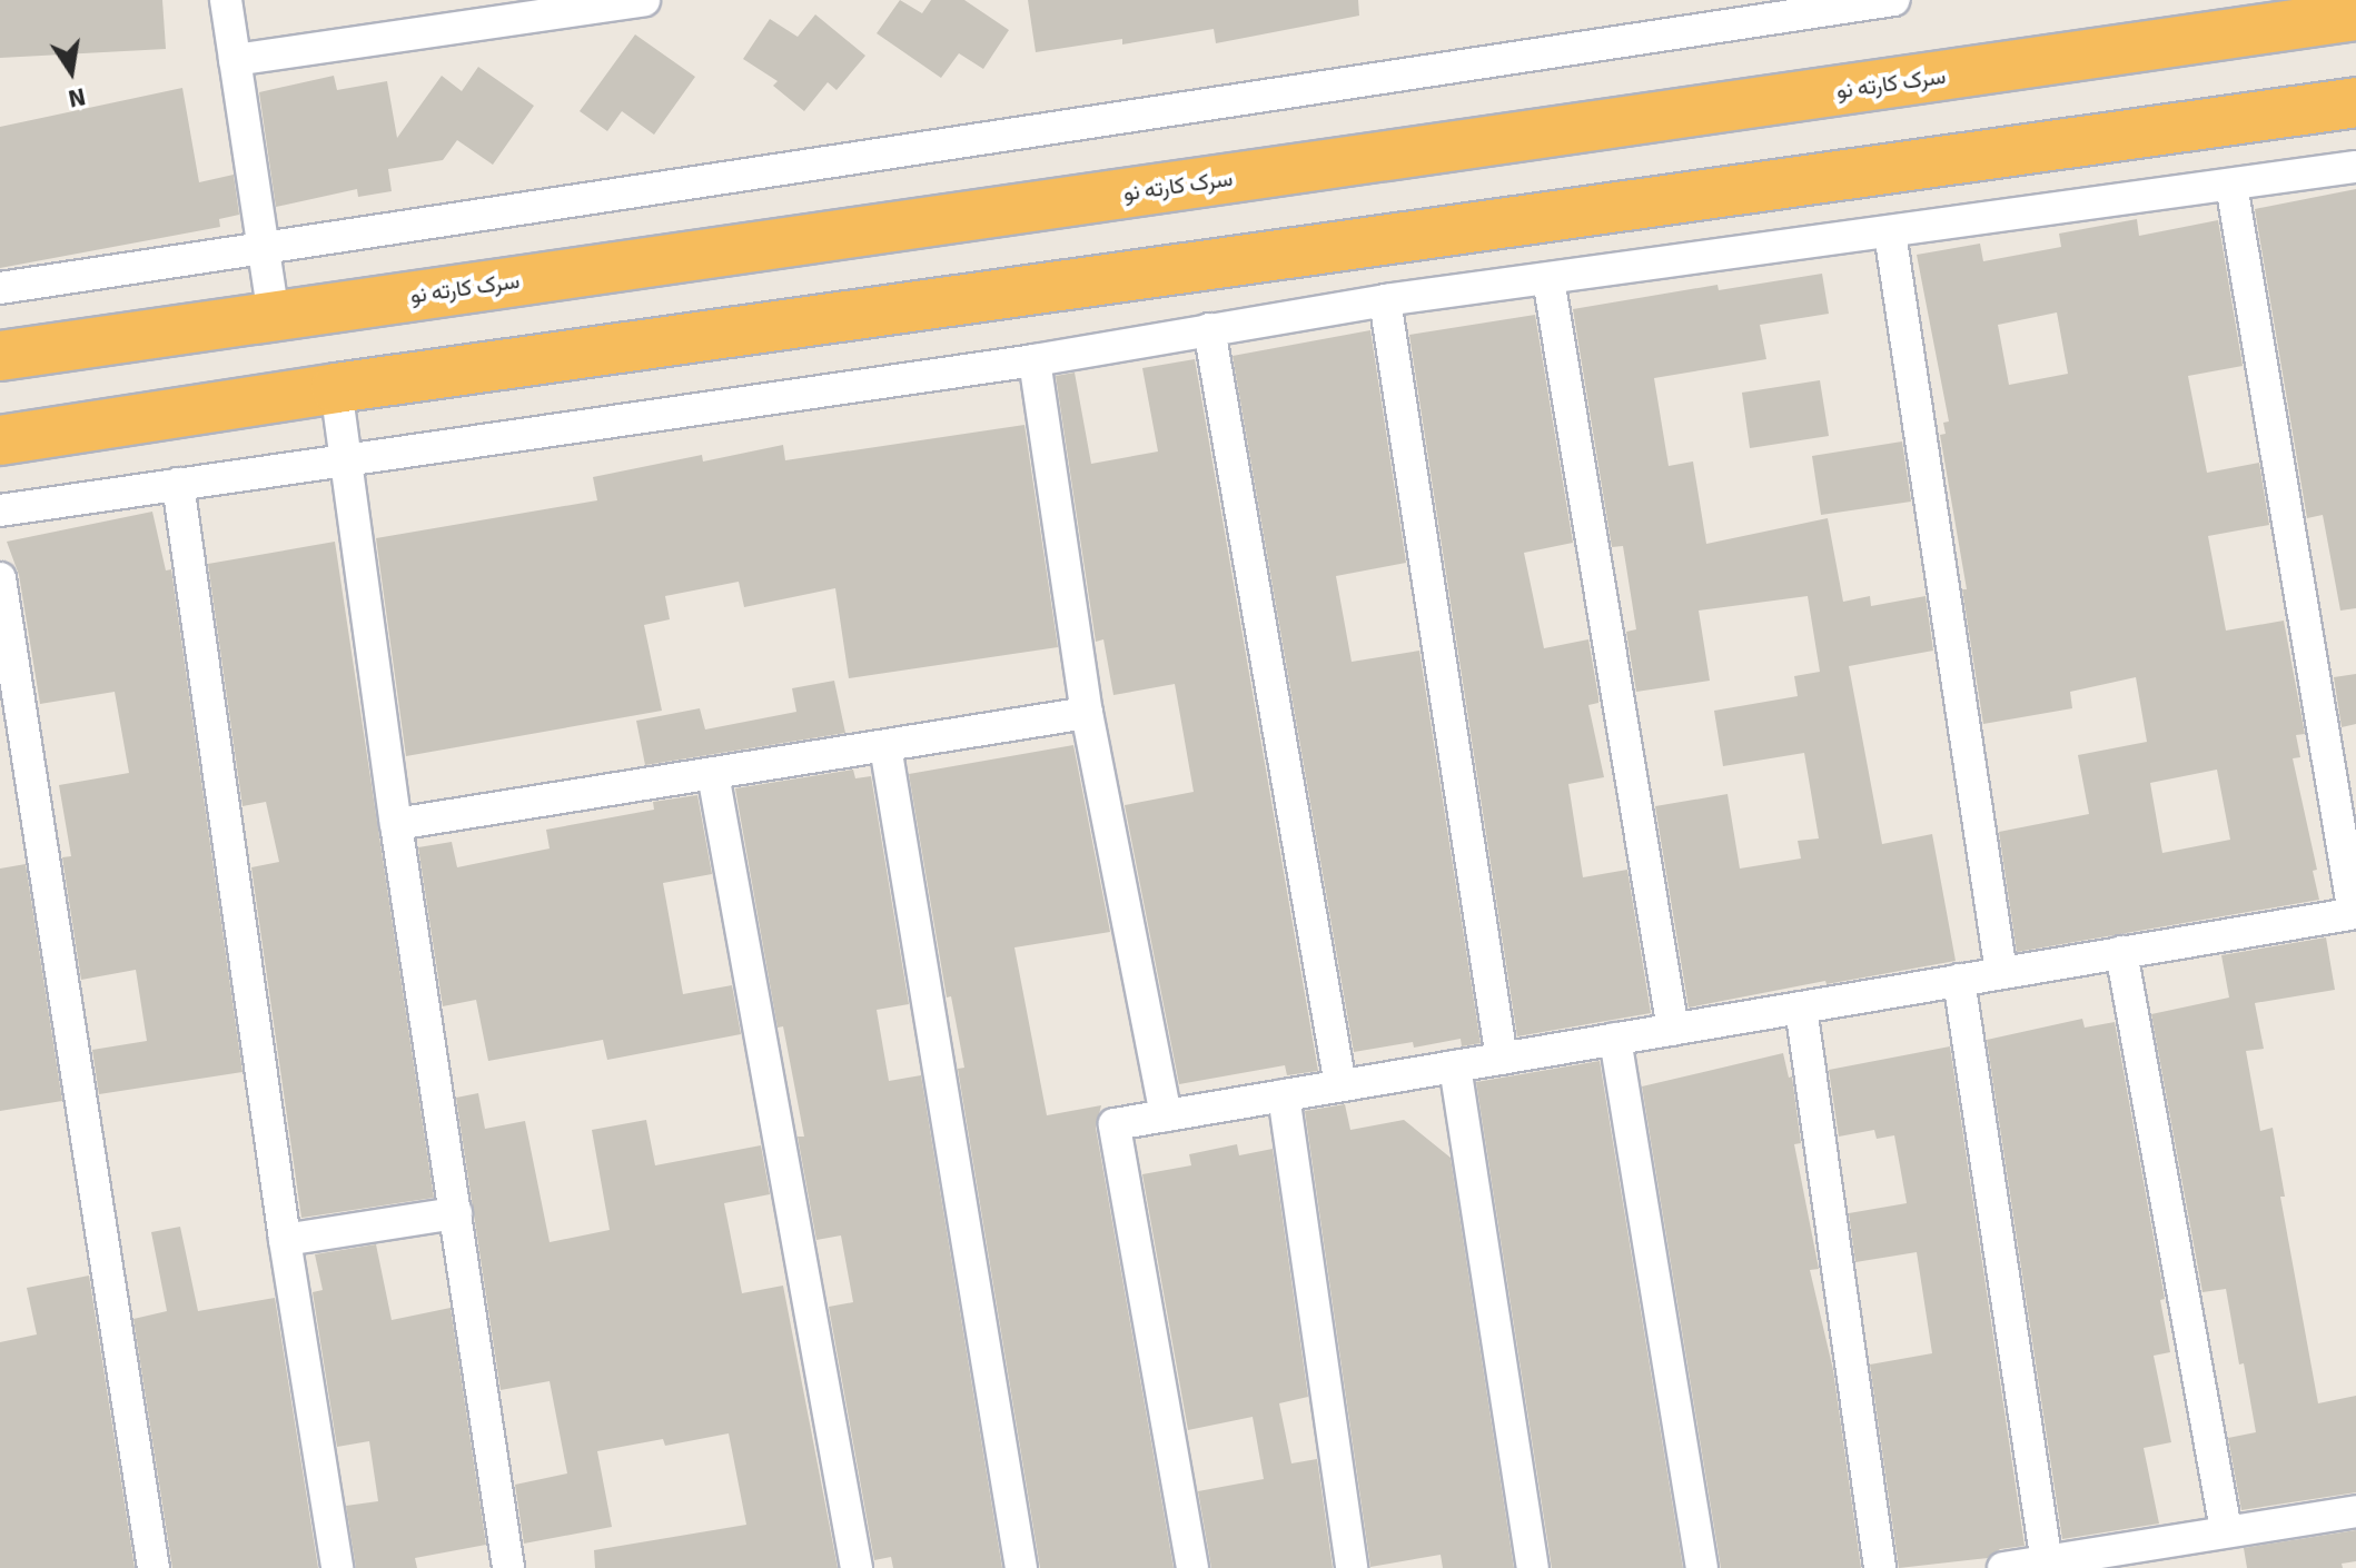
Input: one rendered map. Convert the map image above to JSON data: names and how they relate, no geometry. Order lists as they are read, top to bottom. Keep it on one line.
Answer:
{"streets":{"highway":["سرک کارته نو"]},"north":"bottom"}
